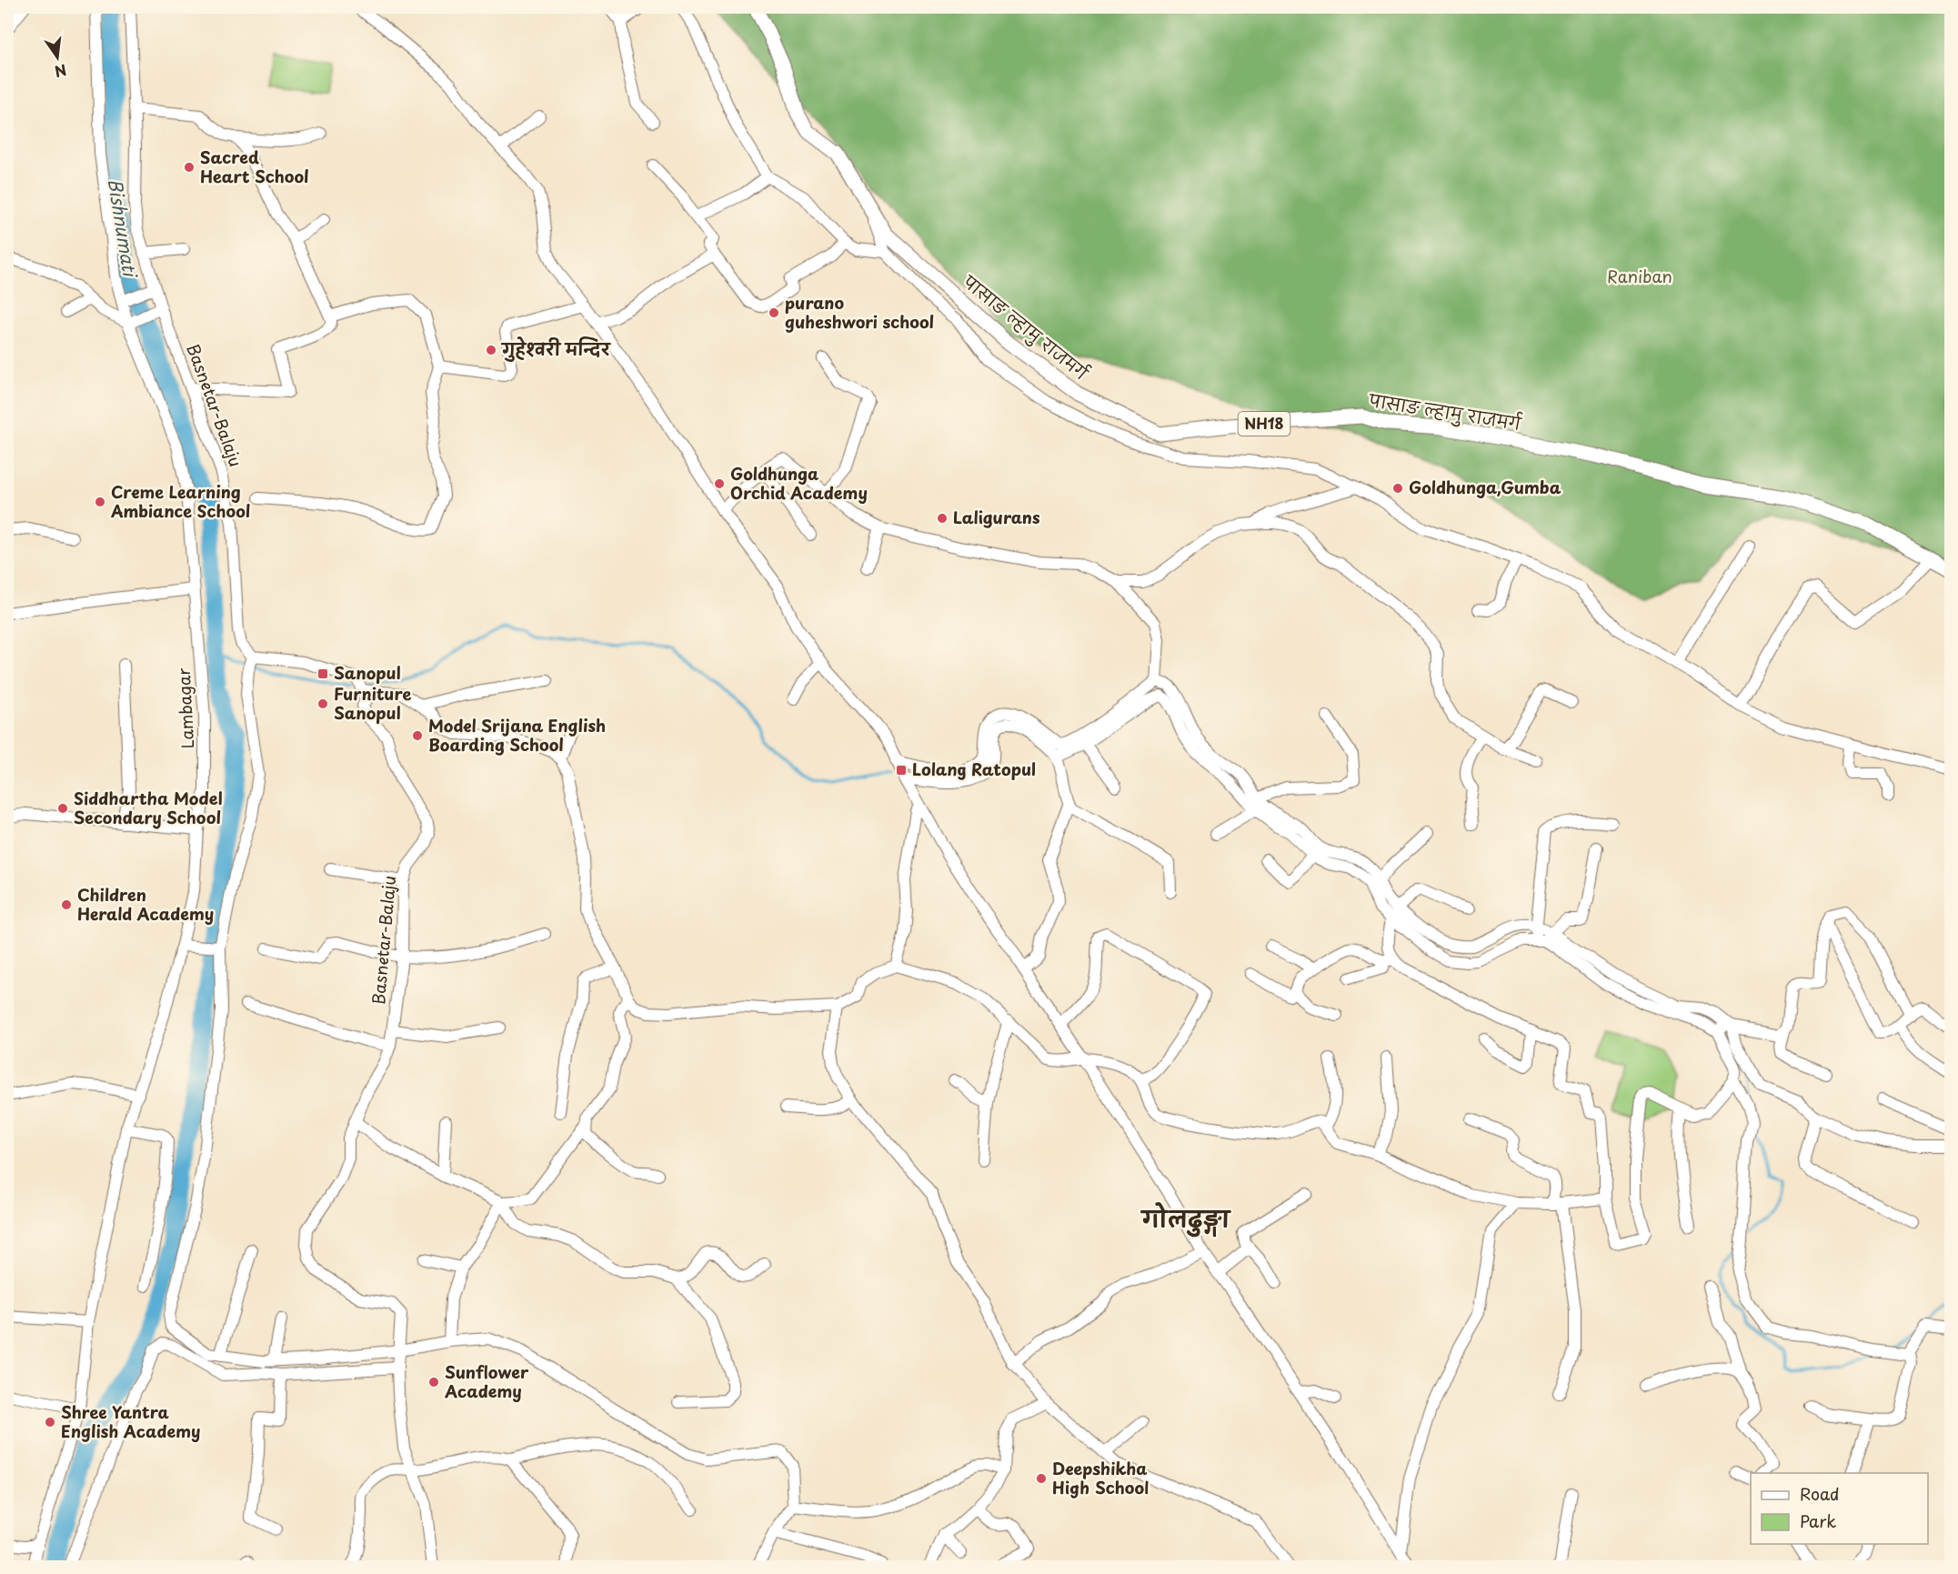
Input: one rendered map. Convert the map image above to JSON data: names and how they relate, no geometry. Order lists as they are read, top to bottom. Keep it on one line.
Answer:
{"streets":{"main road":["पासाङ ल्हामु राजमर्ग","NH18"],"street":["Basnetar-Balaju","Lambagar"]},"districts":["गोलढुङ्गा"],"water":["Bishnumati"],"parks":["Raniban"],"places":{"other":["Sacred Heart School","purano guheshwori school","गुहेश्वरी मन्दिर","Goldhunga Orchid Academy","Goldhunga,Gumba","Creme Learning Ambiance School","Laligurans","Furniture Sanopul","Model Srijana English Boarding School","Siddhartha Model Secondary School","Children Herald Academy","Sunflower Academy","Shree Yantra English Academy","Deepshikha High School"],"transit":["Sanopul","Lolang Ratopul"]},"legend":["Road","Park"],"north":"bottom"}
